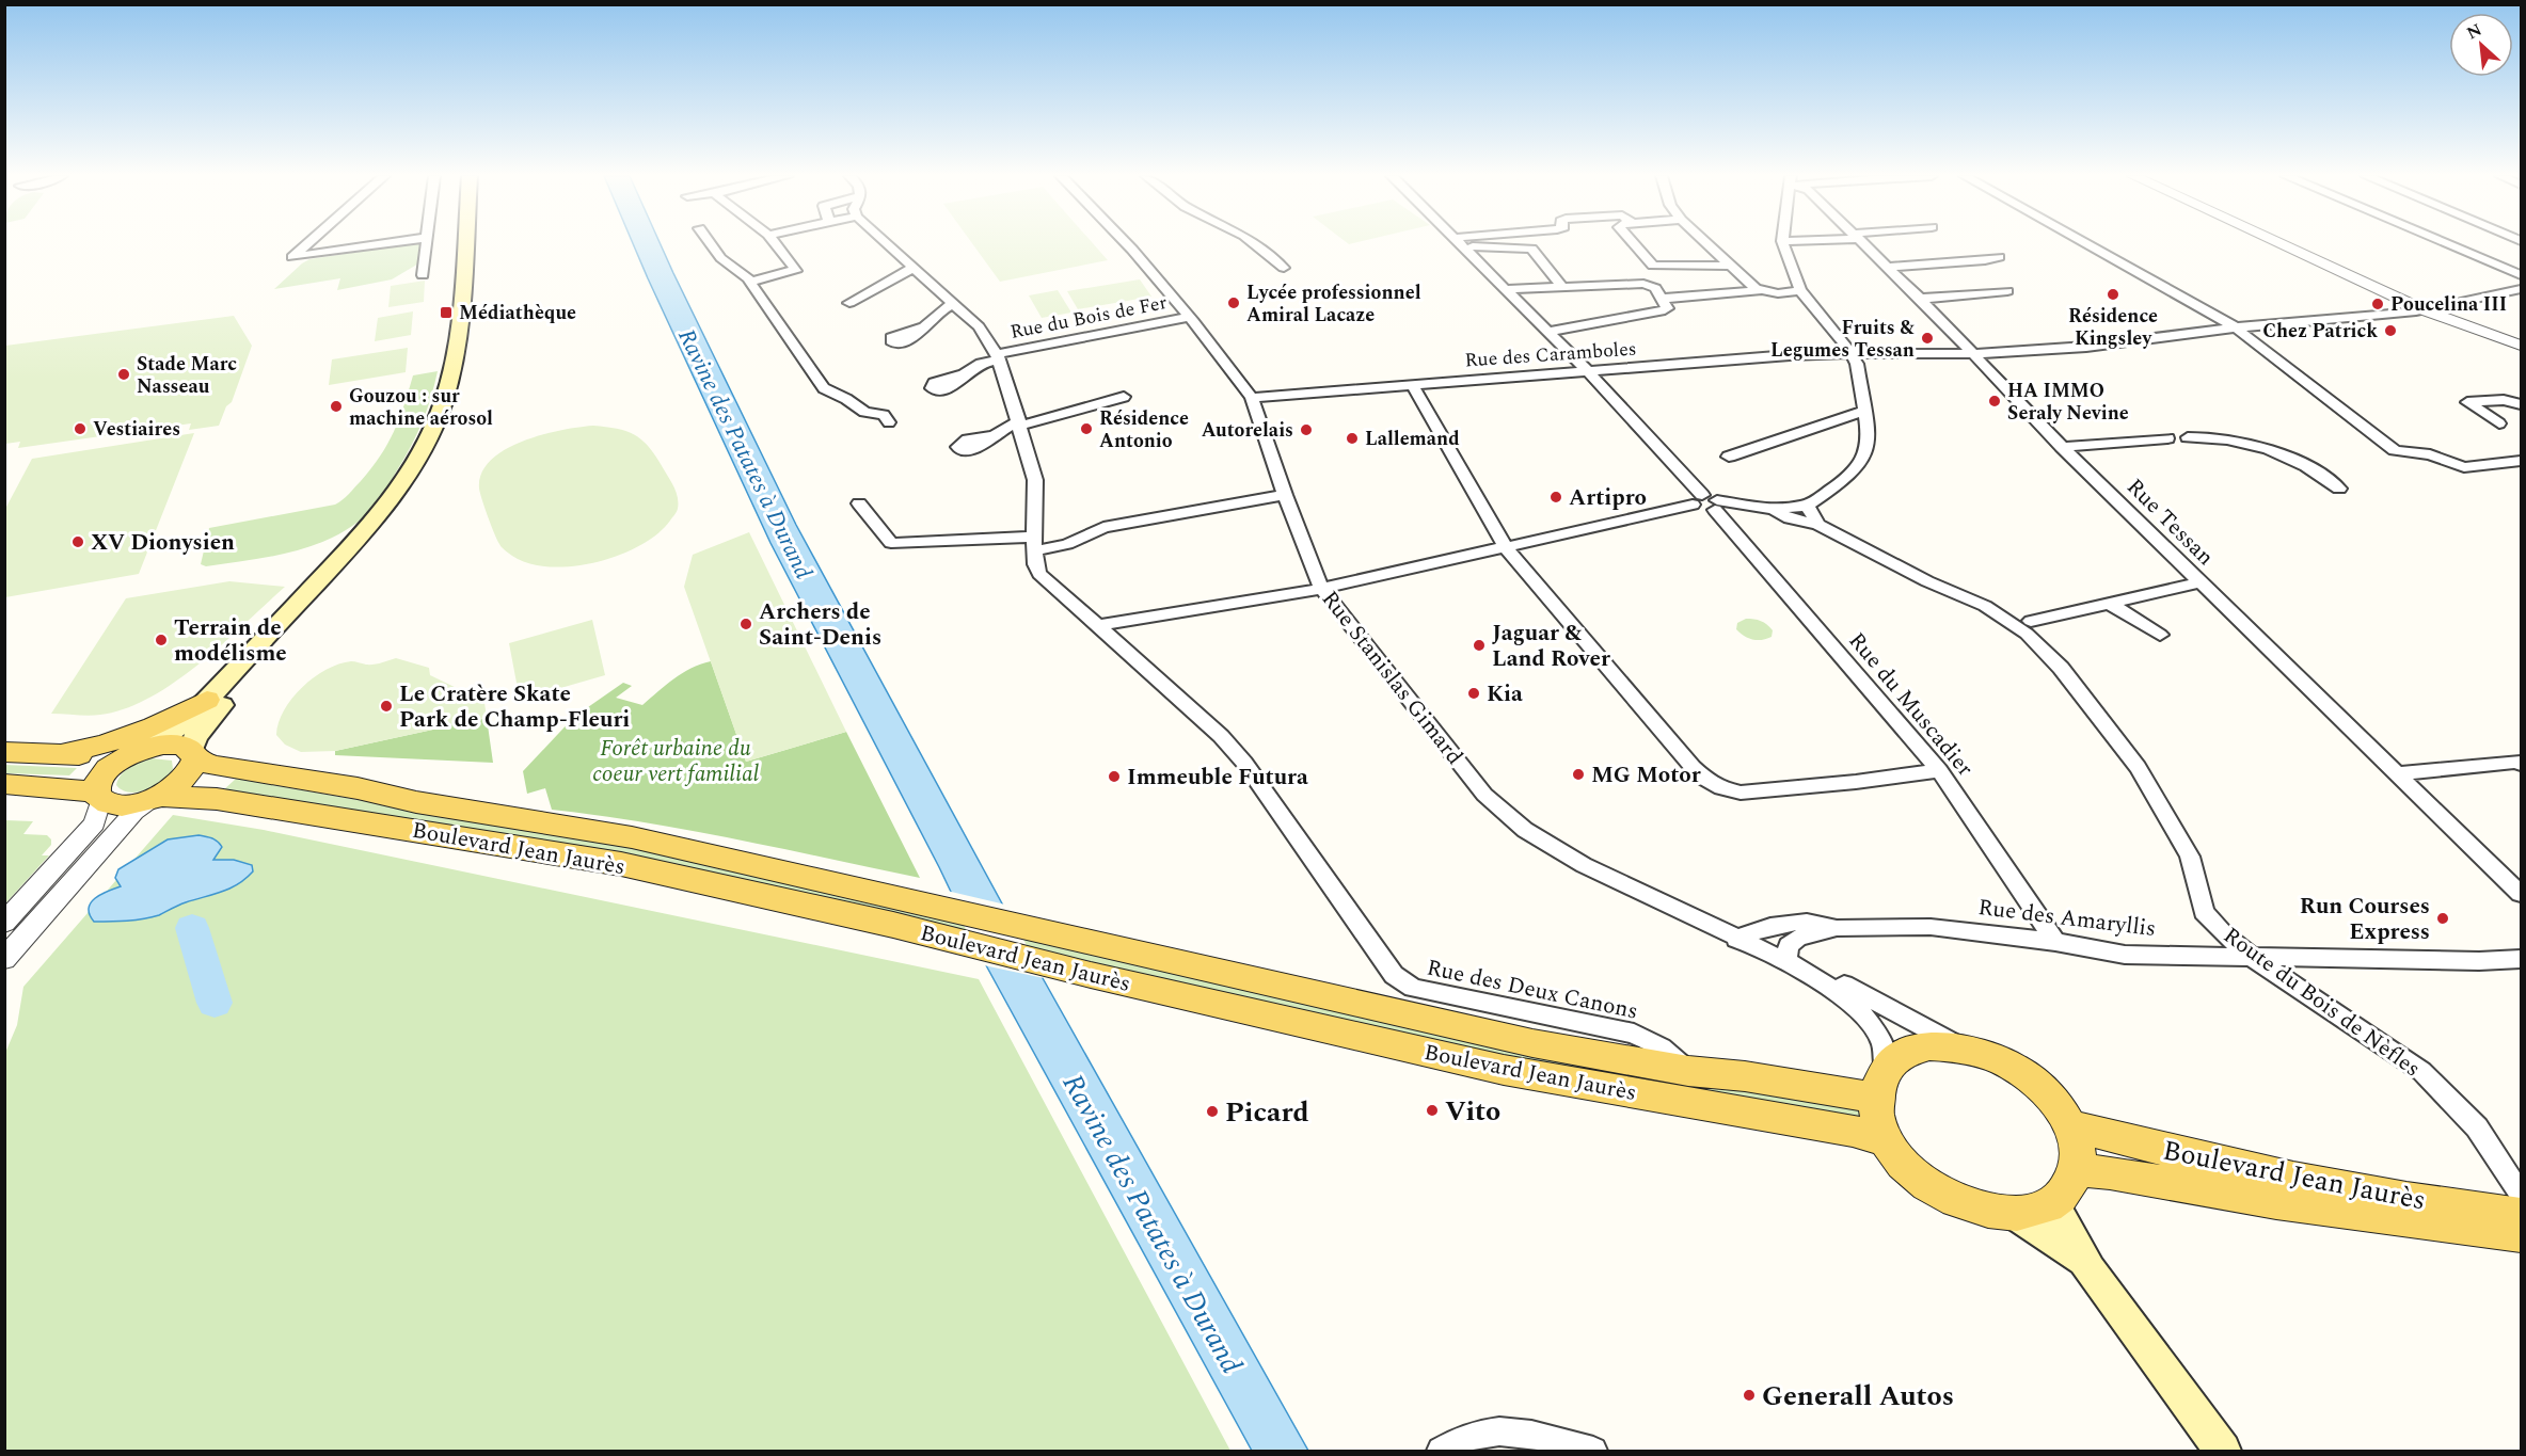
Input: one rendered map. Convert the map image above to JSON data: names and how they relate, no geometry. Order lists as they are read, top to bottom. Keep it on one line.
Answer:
{"streets":{"main road":["Boulevard Jean Jaurès"],"street":["Rue du Bois de Fer","Rue des Caramboles","Rue Tessan","Rue Stanislas Gimard","Rue du Muscadier","Rue des Amaryllis","Rue des Deux Canons","Route du Bois de Nèfles"]},"crossings":[["Rue du Bois de Fer","Rue Stanislas Gimard"],["Rue du Bois de Fer","Rue des Deux Canons"],["Rue des Caramboles","Rue Tessan"],["Rue des Caramboles","Rue Stanislas Gimard"],["Rue Stanislas Gimard","Boulevard Jean Jaurès"],["Rue Stanislas Gimard","Rue des Amaryllis"],["Rue du Muscadier","Rue des Amaryllis"],["Boulevard Jean Jaurès","Rue des Deux Canons"],["Rue des Amaryllis","Route du Bois de Nèfles"]],"water":["Ravine des Patates à Durand"],"parks":["Forêt urbaine du coeur vert familial"],"places":{"other":["Résidence Kingsley","Lycée professionnel Amiral Lacaze","Poucelina III","Chez Patrick","Fruits & Legumes Tessan","Stade Marc Nasseau","HA IMMO Seraly Nevine","Gouzou : sur machine aérosol","Vestiaires","Résidence Antonio","Autorelais","Lallemand","Artipro","XV Dionysien","Archers de Saint-Denis","Terrain de modélisme","Jaguar & Land Rover","Kia","Le Cratère Skate Park de Champ-Fleuri","MG Motor","Immeuble Futura","Run Courses Express","Vito","Picard","Generall Autos"],"transit":["Médiathèque"]},"north":"top left"}
